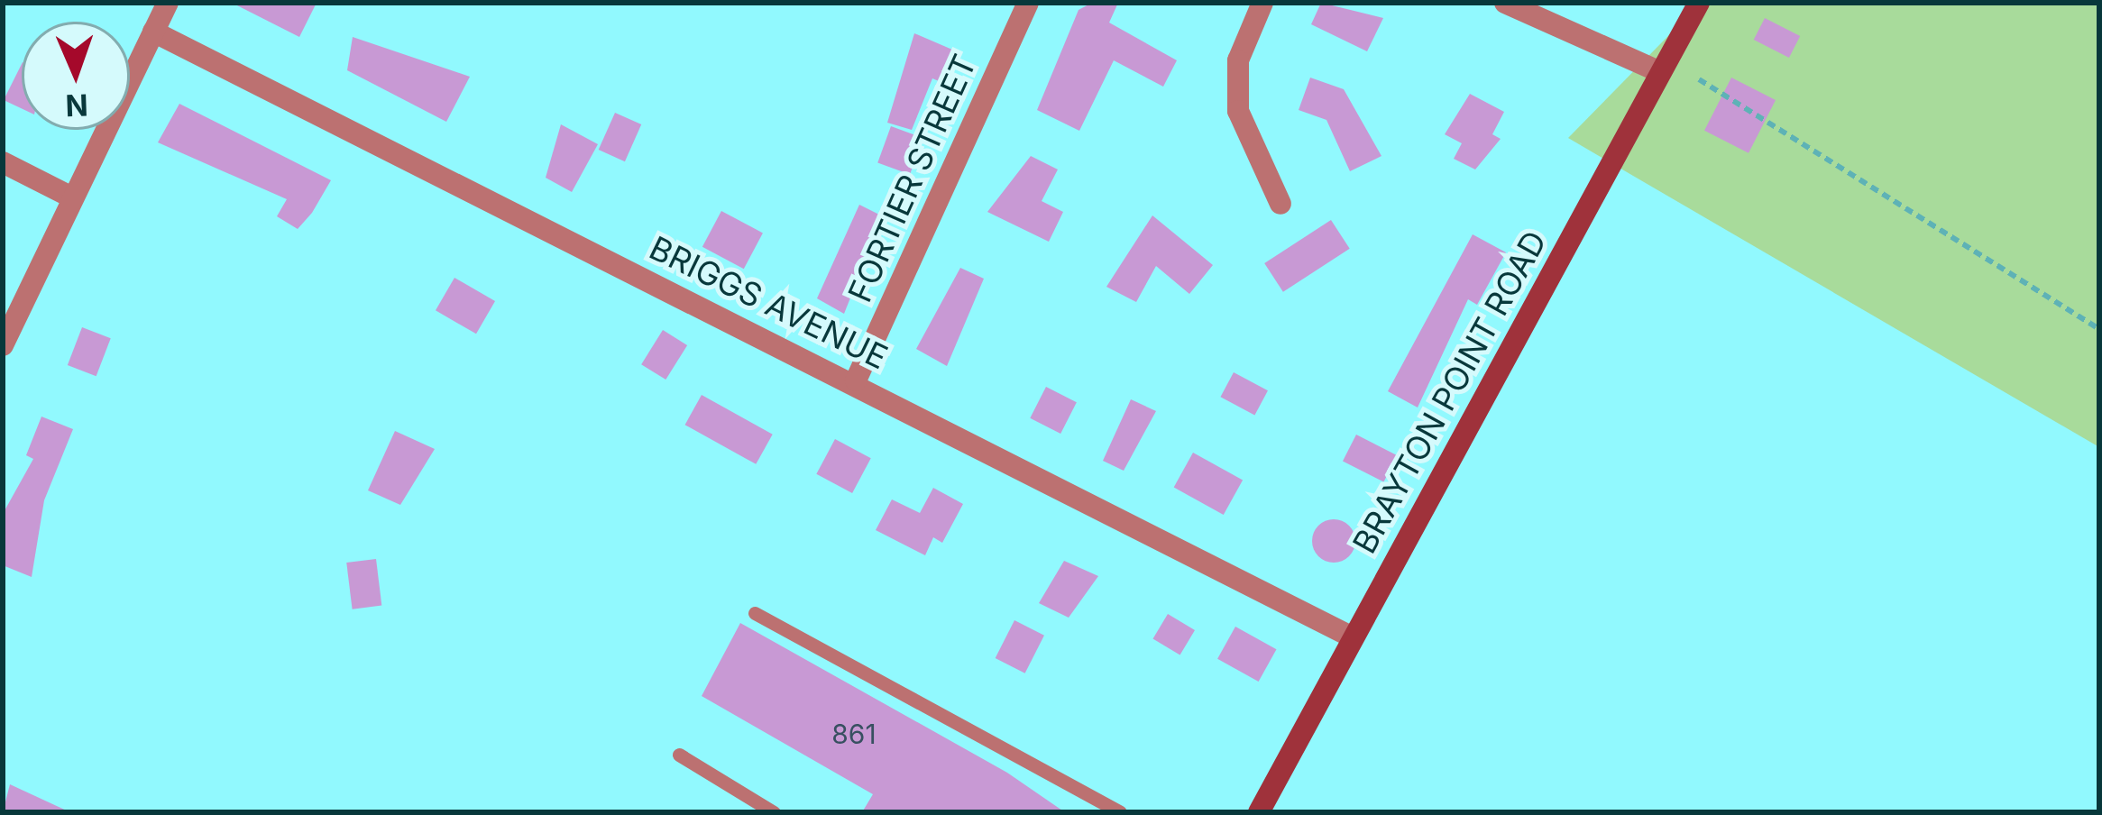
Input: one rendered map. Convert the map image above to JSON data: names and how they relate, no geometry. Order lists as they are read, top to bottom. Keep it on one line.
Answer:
{"streets":{"street":["FORTIER STREET","BRIGGS AVENUE","BRAYTON POINT ROAD"]},"crossings":[["FORTIER STREET","BRIGGS AVENUE"],["BRIGGS AVENUE","BRAYTON POINT ROAD"]],"house_numbers":["861"],"north":"bottom"}
